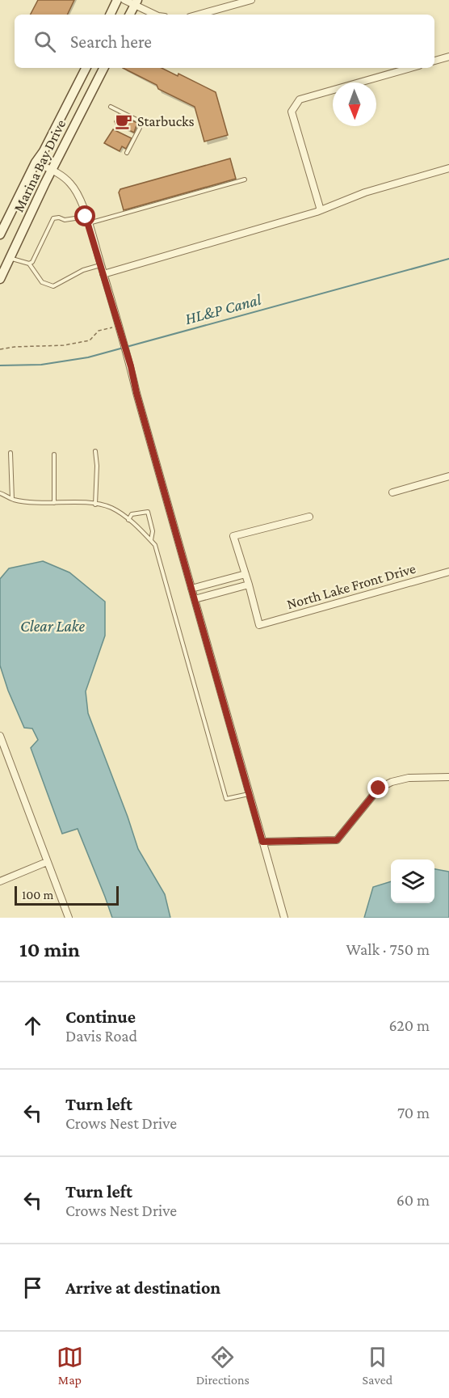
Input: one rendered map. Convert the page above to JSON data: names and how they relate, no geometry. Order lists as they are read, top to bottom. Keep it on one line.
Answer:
{"streets":{"main road":["Marina Bay Drive"],"street":["North Lake Front Drive"]},"water":["HL&P Canal","Clear Lake"],"places":{"cafe":["Starbucks"]},"scale_bar":"100 m","north":"bottom","page":{"search":"Search here","scale":"100 m","heading":["10 min","Walk · 750 m"],"list":[["Continue","Davis Road","620 m"],["Turn left","Crows Nest Drive","70 m"],["Turn left","Crows Nest Drive","60 m"],"Arrive at destination"],"nav":["Map","Directions","Saved"]}}
